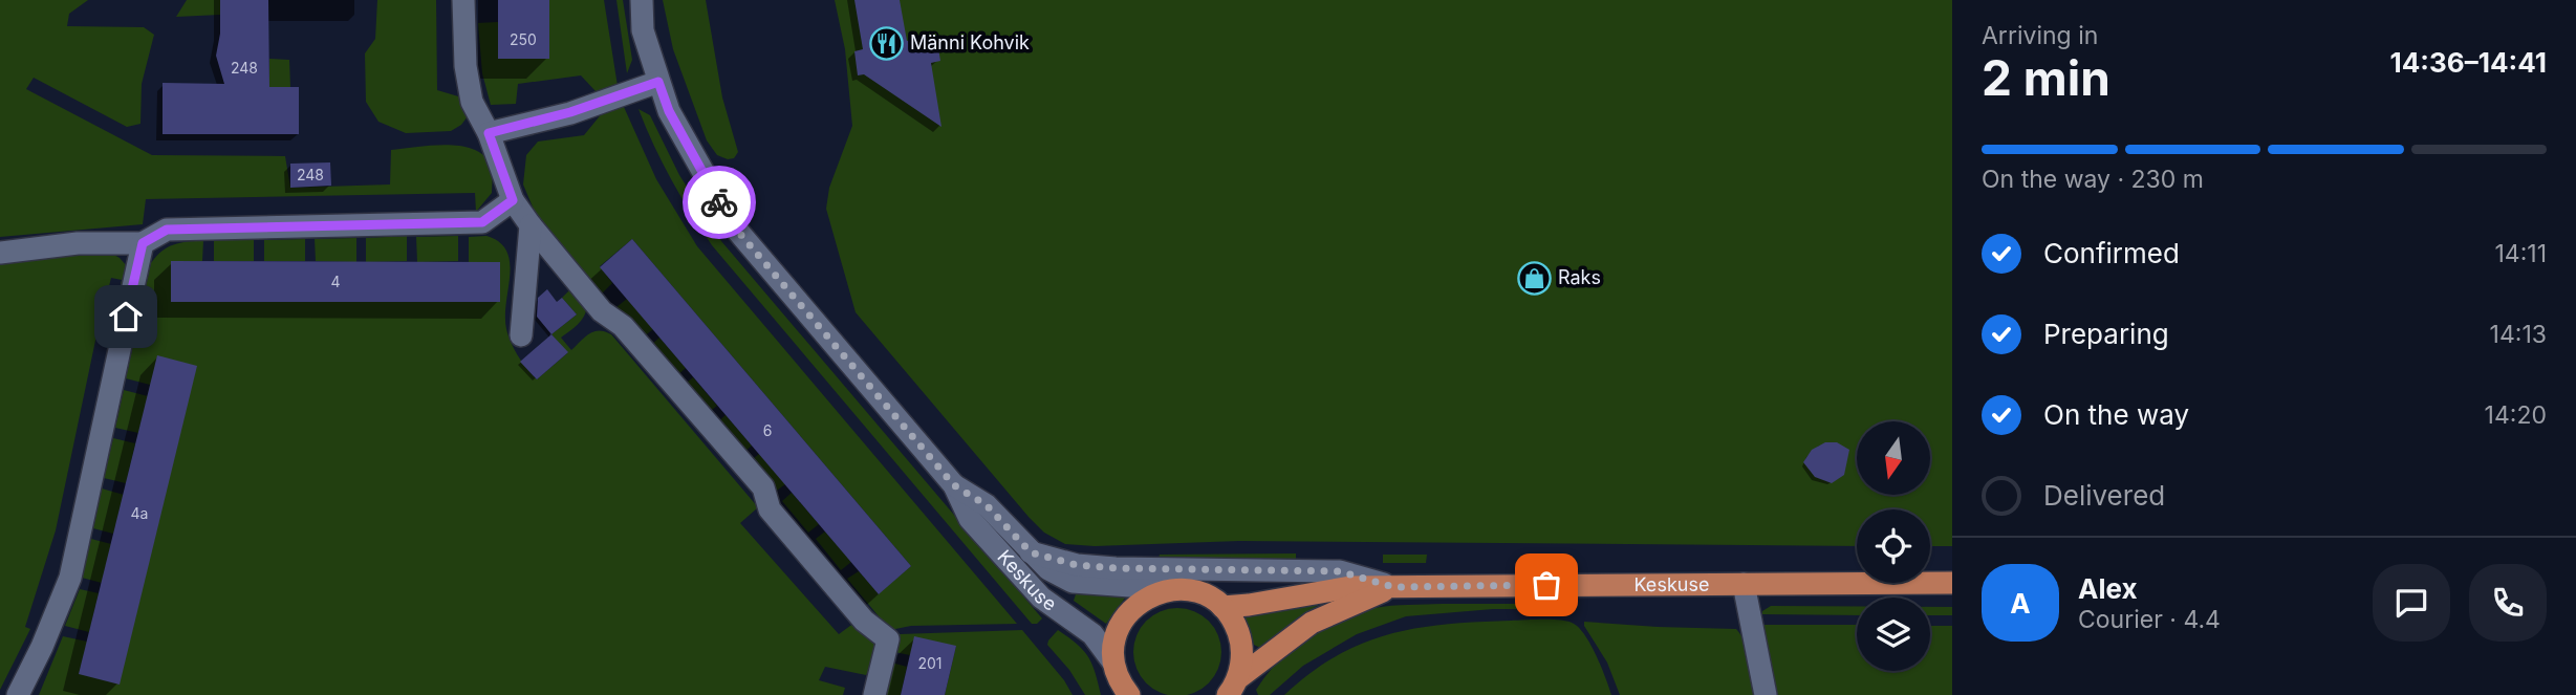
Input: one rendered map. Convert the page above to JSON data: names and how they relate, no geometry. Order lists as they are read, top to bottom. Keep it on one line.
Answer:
{"streets":{"main road":["Keskuse"]},"places":{"restaurant":["Männi Kohvik"],"shop":["Raks"]},"house_numbers":["250","248","248","4","6","4a","201"],"north":"bottom","page":{"heading":["2 min","Arriving in","14:36–14:41"],"panel":["Alex","Courier · 4.4"],"bar":"On the way · 230 m","list":[["Confirmed","14:11"],["Preparing","14:13"],["On the way","14:20"],"Delivered"],"round":"A"}}
